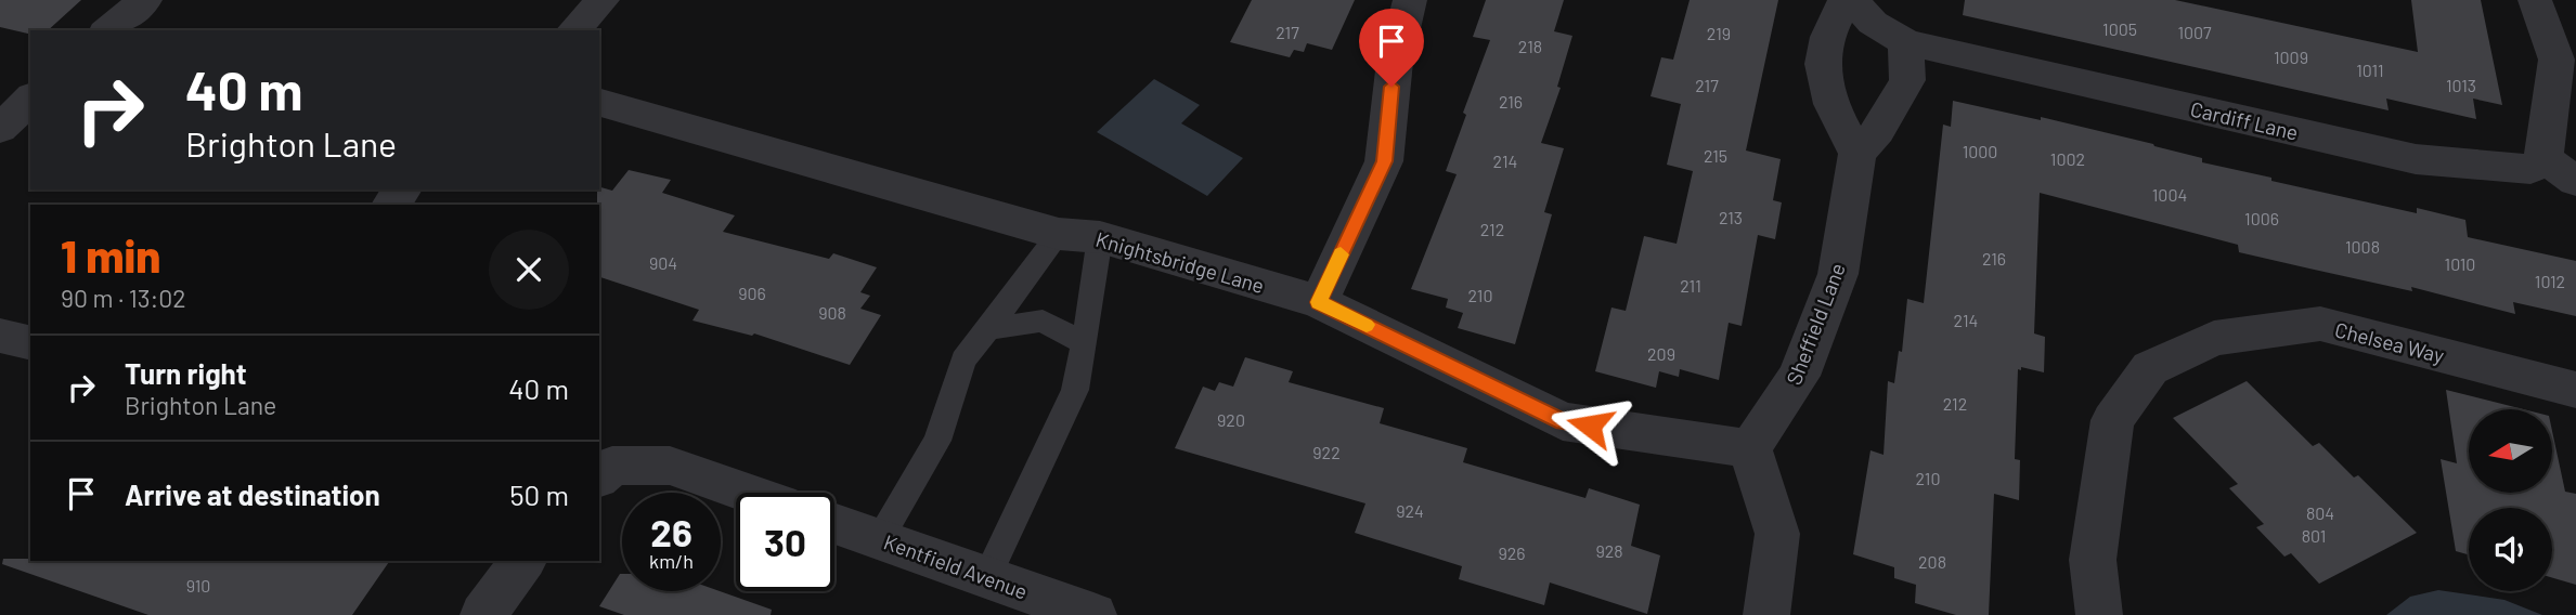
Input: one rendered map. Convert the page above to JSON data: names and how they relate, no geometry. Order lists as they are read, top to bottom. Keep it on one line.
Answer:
{"streets":{"street":["Cardiff Lane","Knightsbridge Lane","Sheffield Lane","Chelsea Way","Kentfield Avenue"]},"crossings":[["Knightsbridge Lane","Sheffield Lane"]],"house_numbers":["1005","217","1007","219","218","1009","1011","217","1013","216","1000","215","1002","214","1004","213","1006","212","1008","216","904","1010","1012","211","906","210","908","214","209","212","920","922","210","924","804","801","928","926","208","910"],"north":"left","page":{"turn":["40 m","Brighton Lane"],"heading":["1 min","90 m · 13:02"],"list":[{"name":"Turn right","note":"Brighton Lane","value":"40 m"},{"name":"Arrive at destination","value":"50 m"}],"speed":"26 km/h","limit":"30"}}
